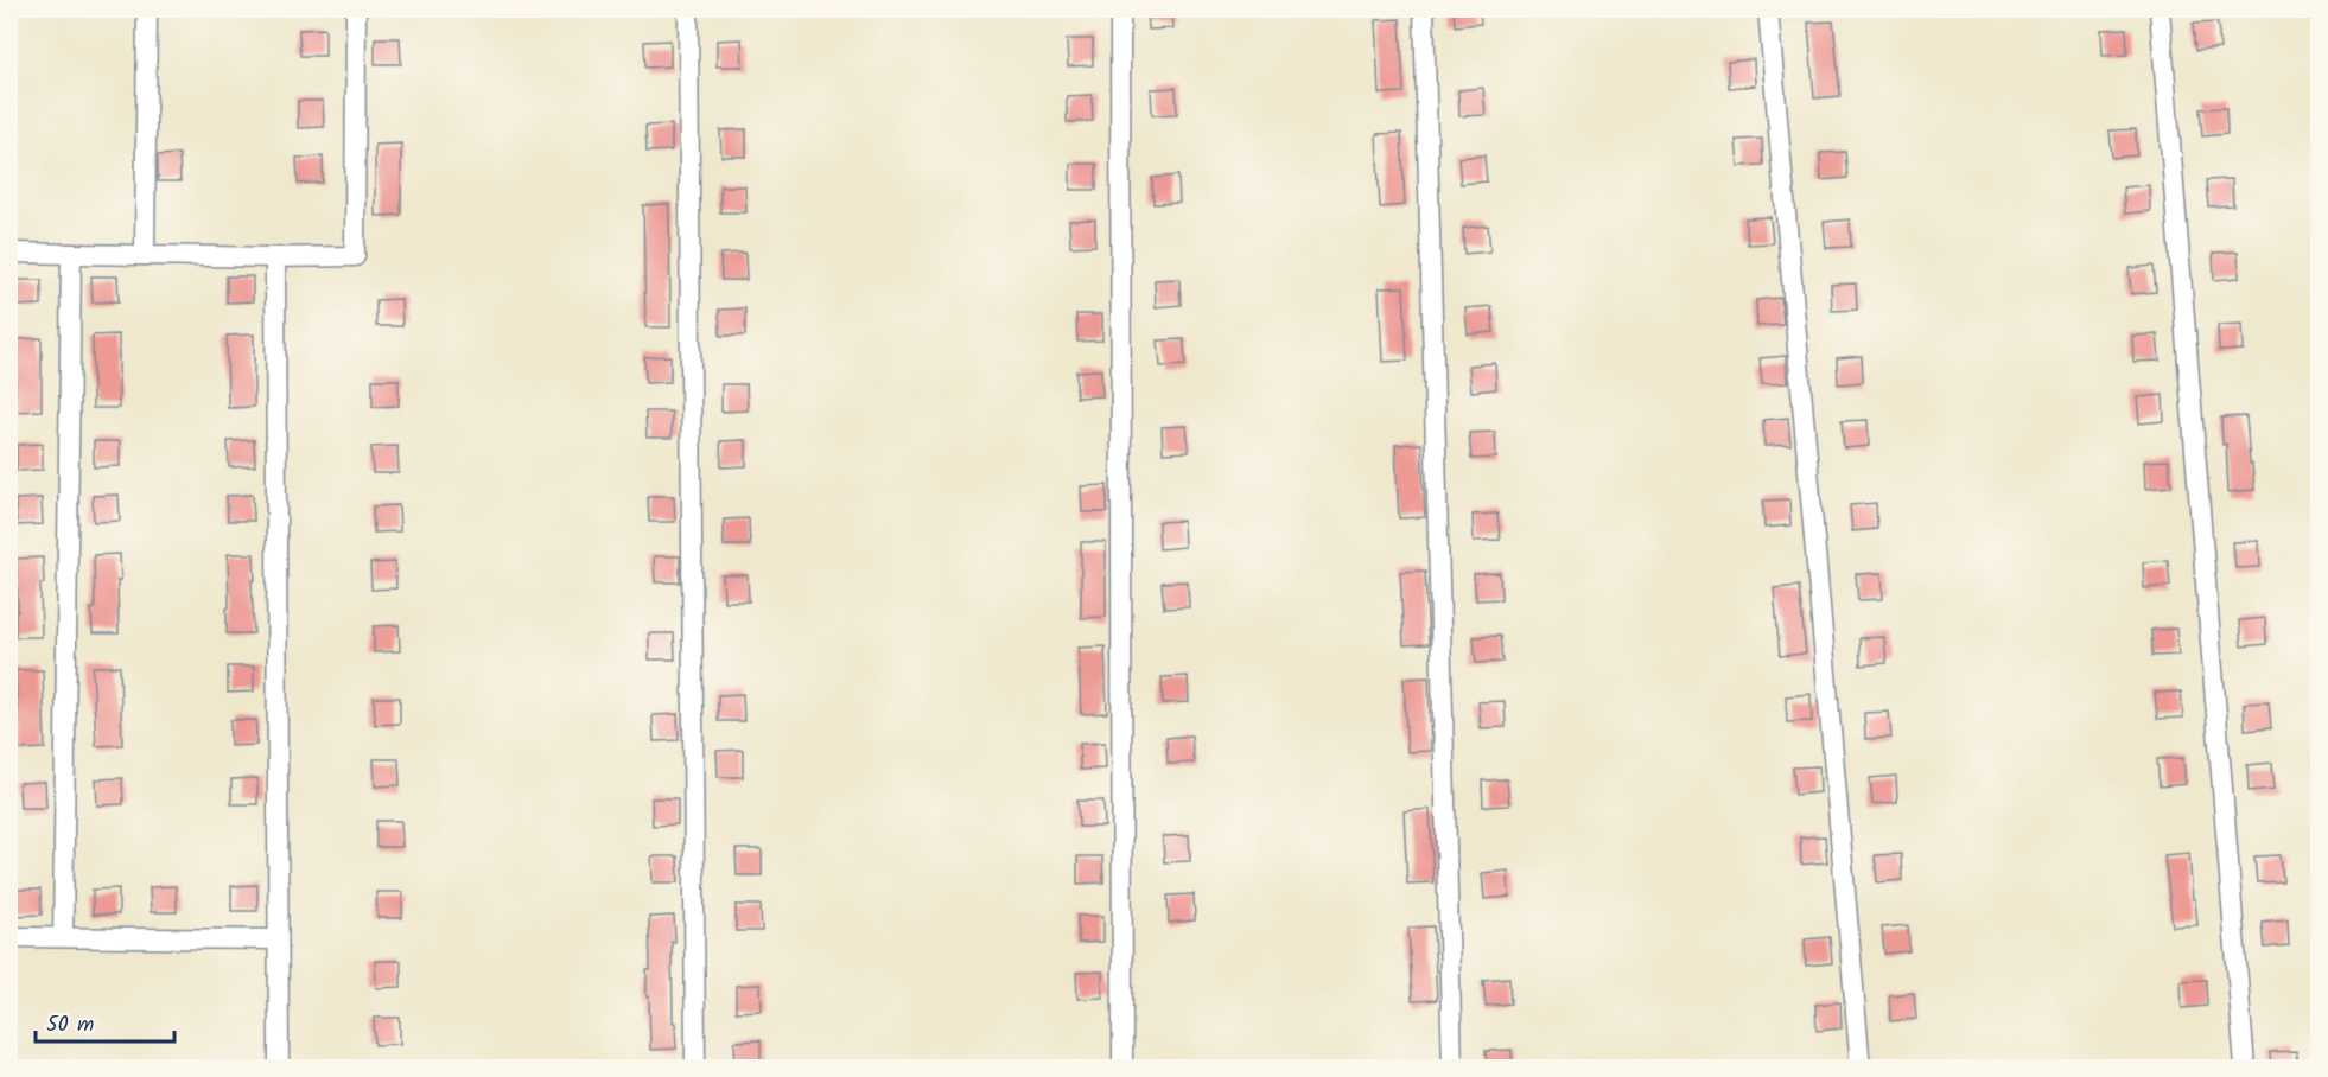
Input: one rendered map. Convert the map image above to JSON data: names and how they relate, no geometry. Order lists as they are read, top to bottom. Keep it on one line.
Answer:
{"scale_bar":"50 m"}
